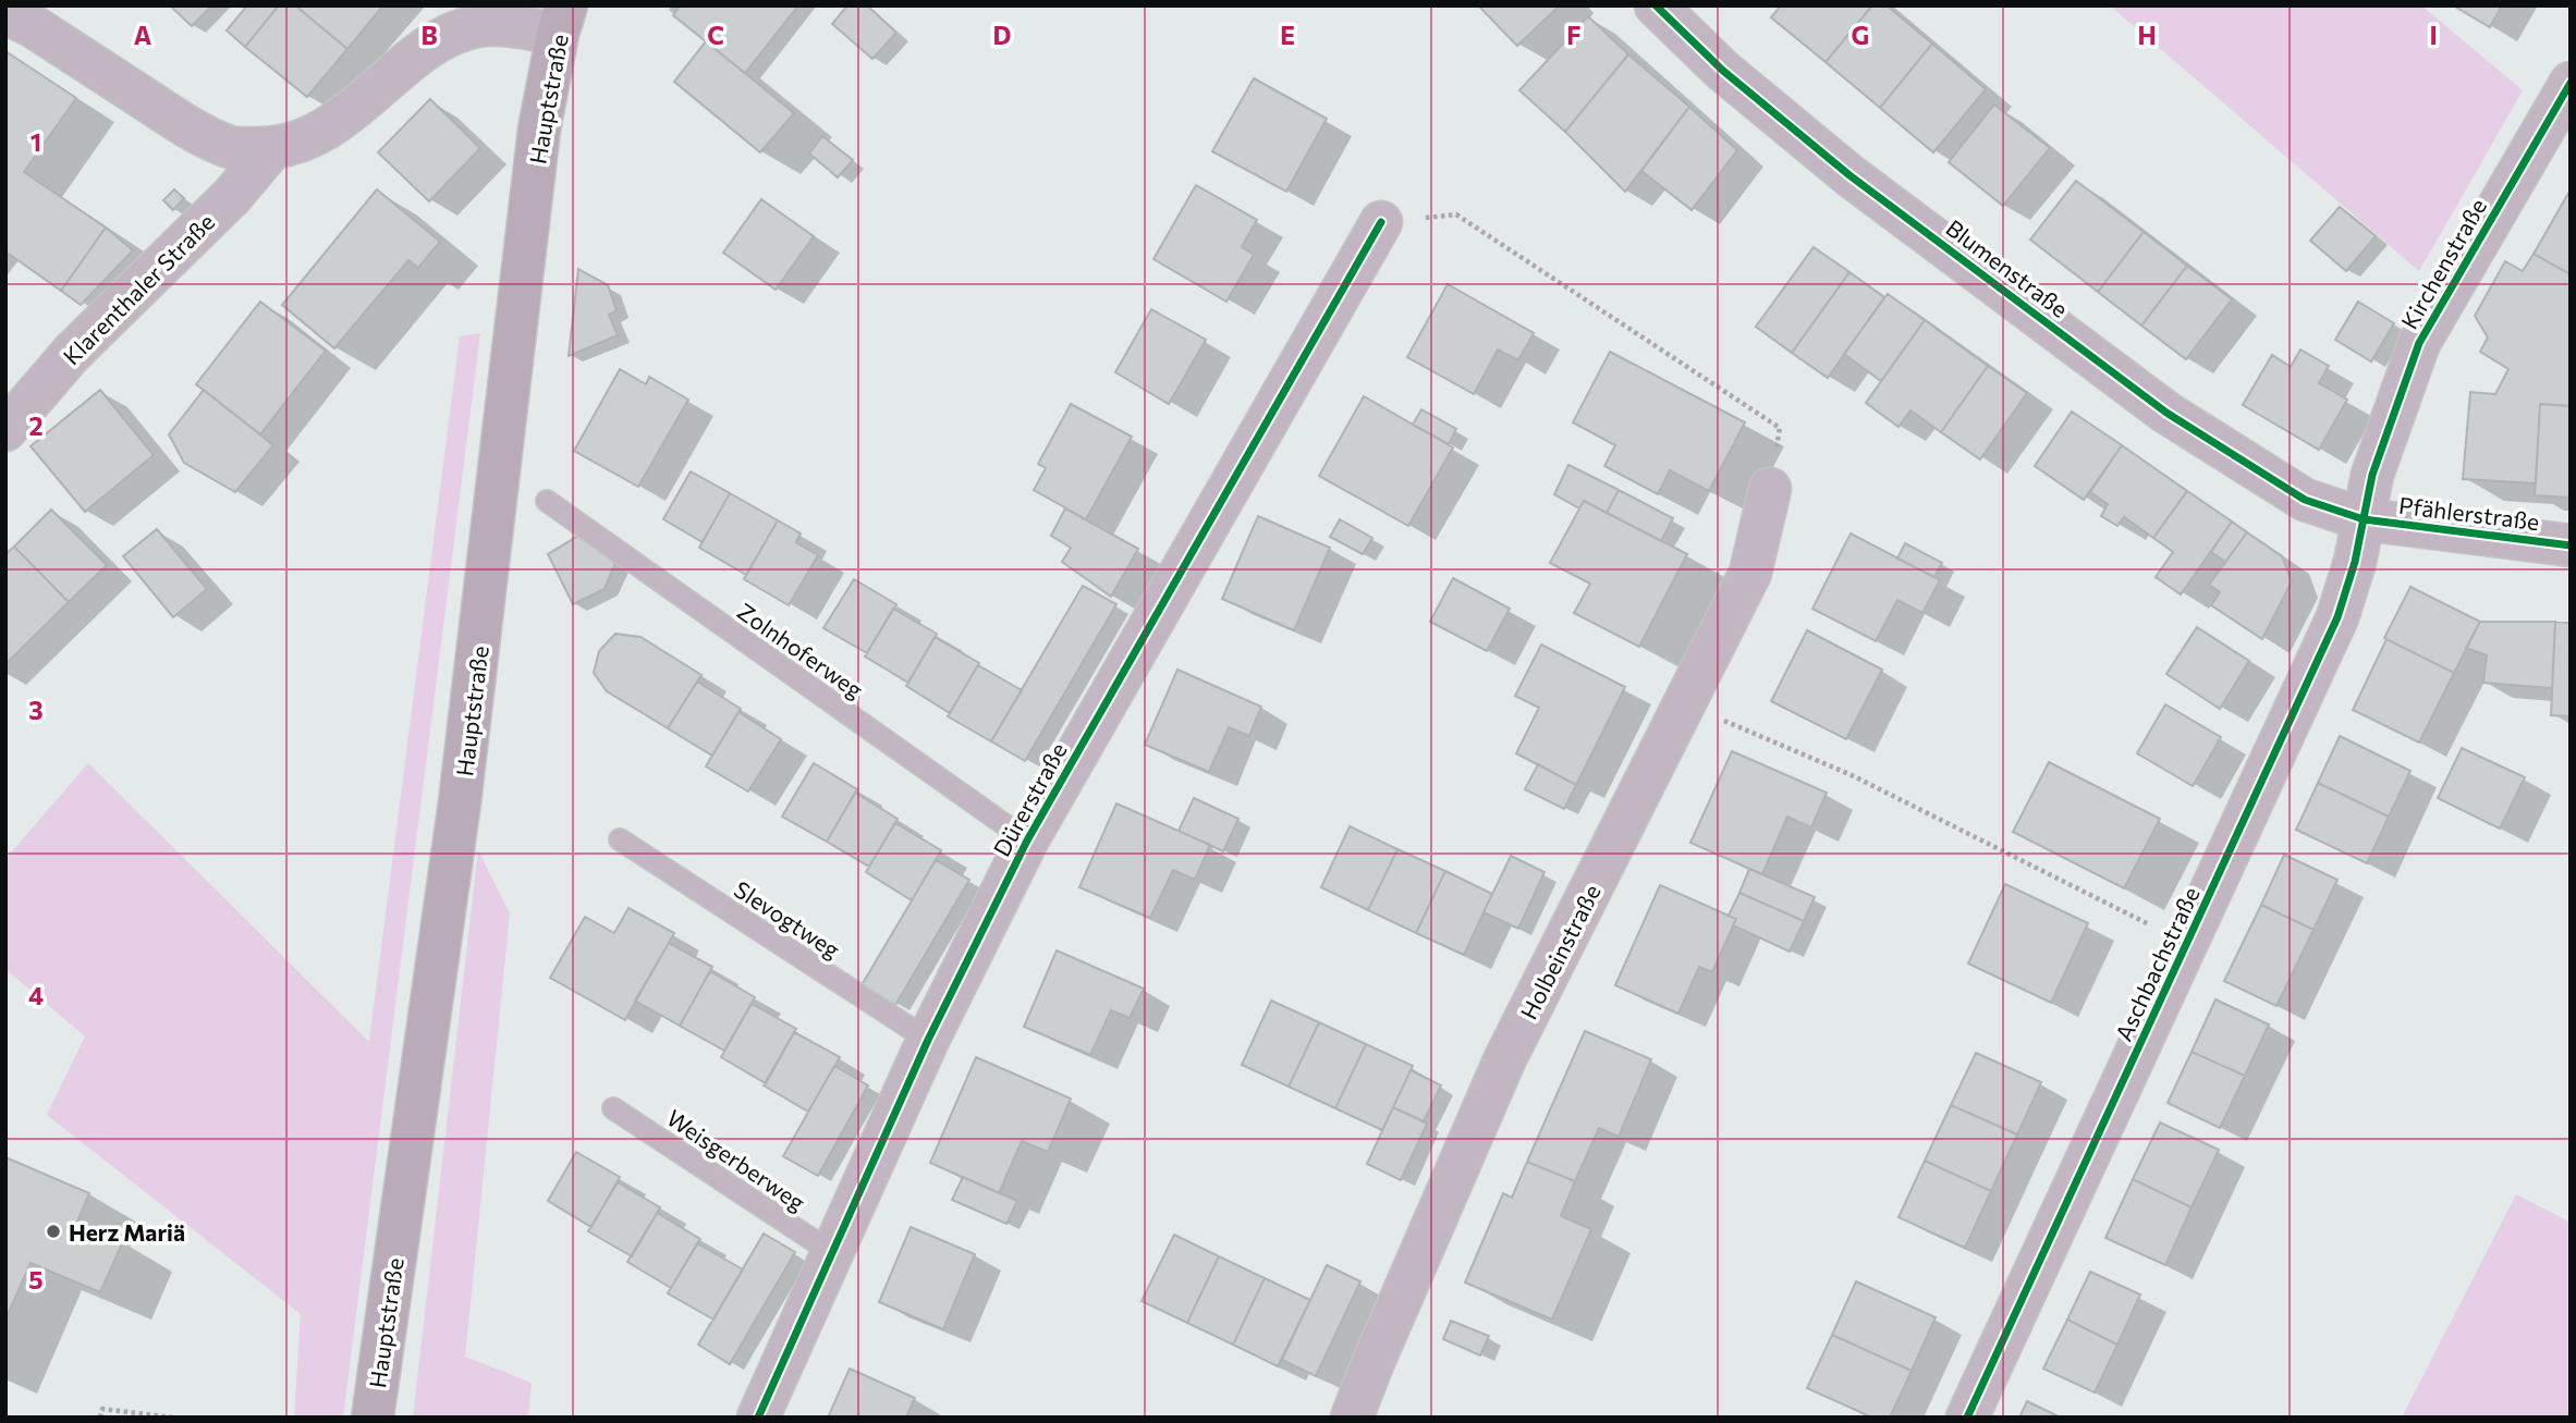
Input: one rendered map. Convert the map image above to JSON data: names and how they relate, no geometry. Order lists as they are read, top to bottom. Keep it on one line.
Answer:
{"streets":{"main road":["Hauptstraße"],"street":["Kirchenstraße","Blumenstraße","Klarenthaler Straße","Pfählerstraße","Dürerstraße","Holbeinstraße","Aschbachstraße"],"lane":["Zolnhoferweg","Slevogtweg","Weisgerberweg"]},"crossings":[["Kirchenstraße","Blumenstraße"],["Kirchenstraße","Pfählerstraße"],["Kirchenstraße","Aschbachstraße"],["Blumenstraße","Pfählerstraße"],["Blumenstraße","Aschbachstraße"],["Pfählerstraße","Aschbachstraße"],["Zolnhoferweg","Dürerstraße"],["Dürerstraße","Slevogtweg"],["Dürerstraße","Weisgerberweg"]],"places":["Herz Mariä"],"grid":{"columns":["A","B","C","D","E","F","G","H","I"],"rows":["1","2","3","4","5"]}}
